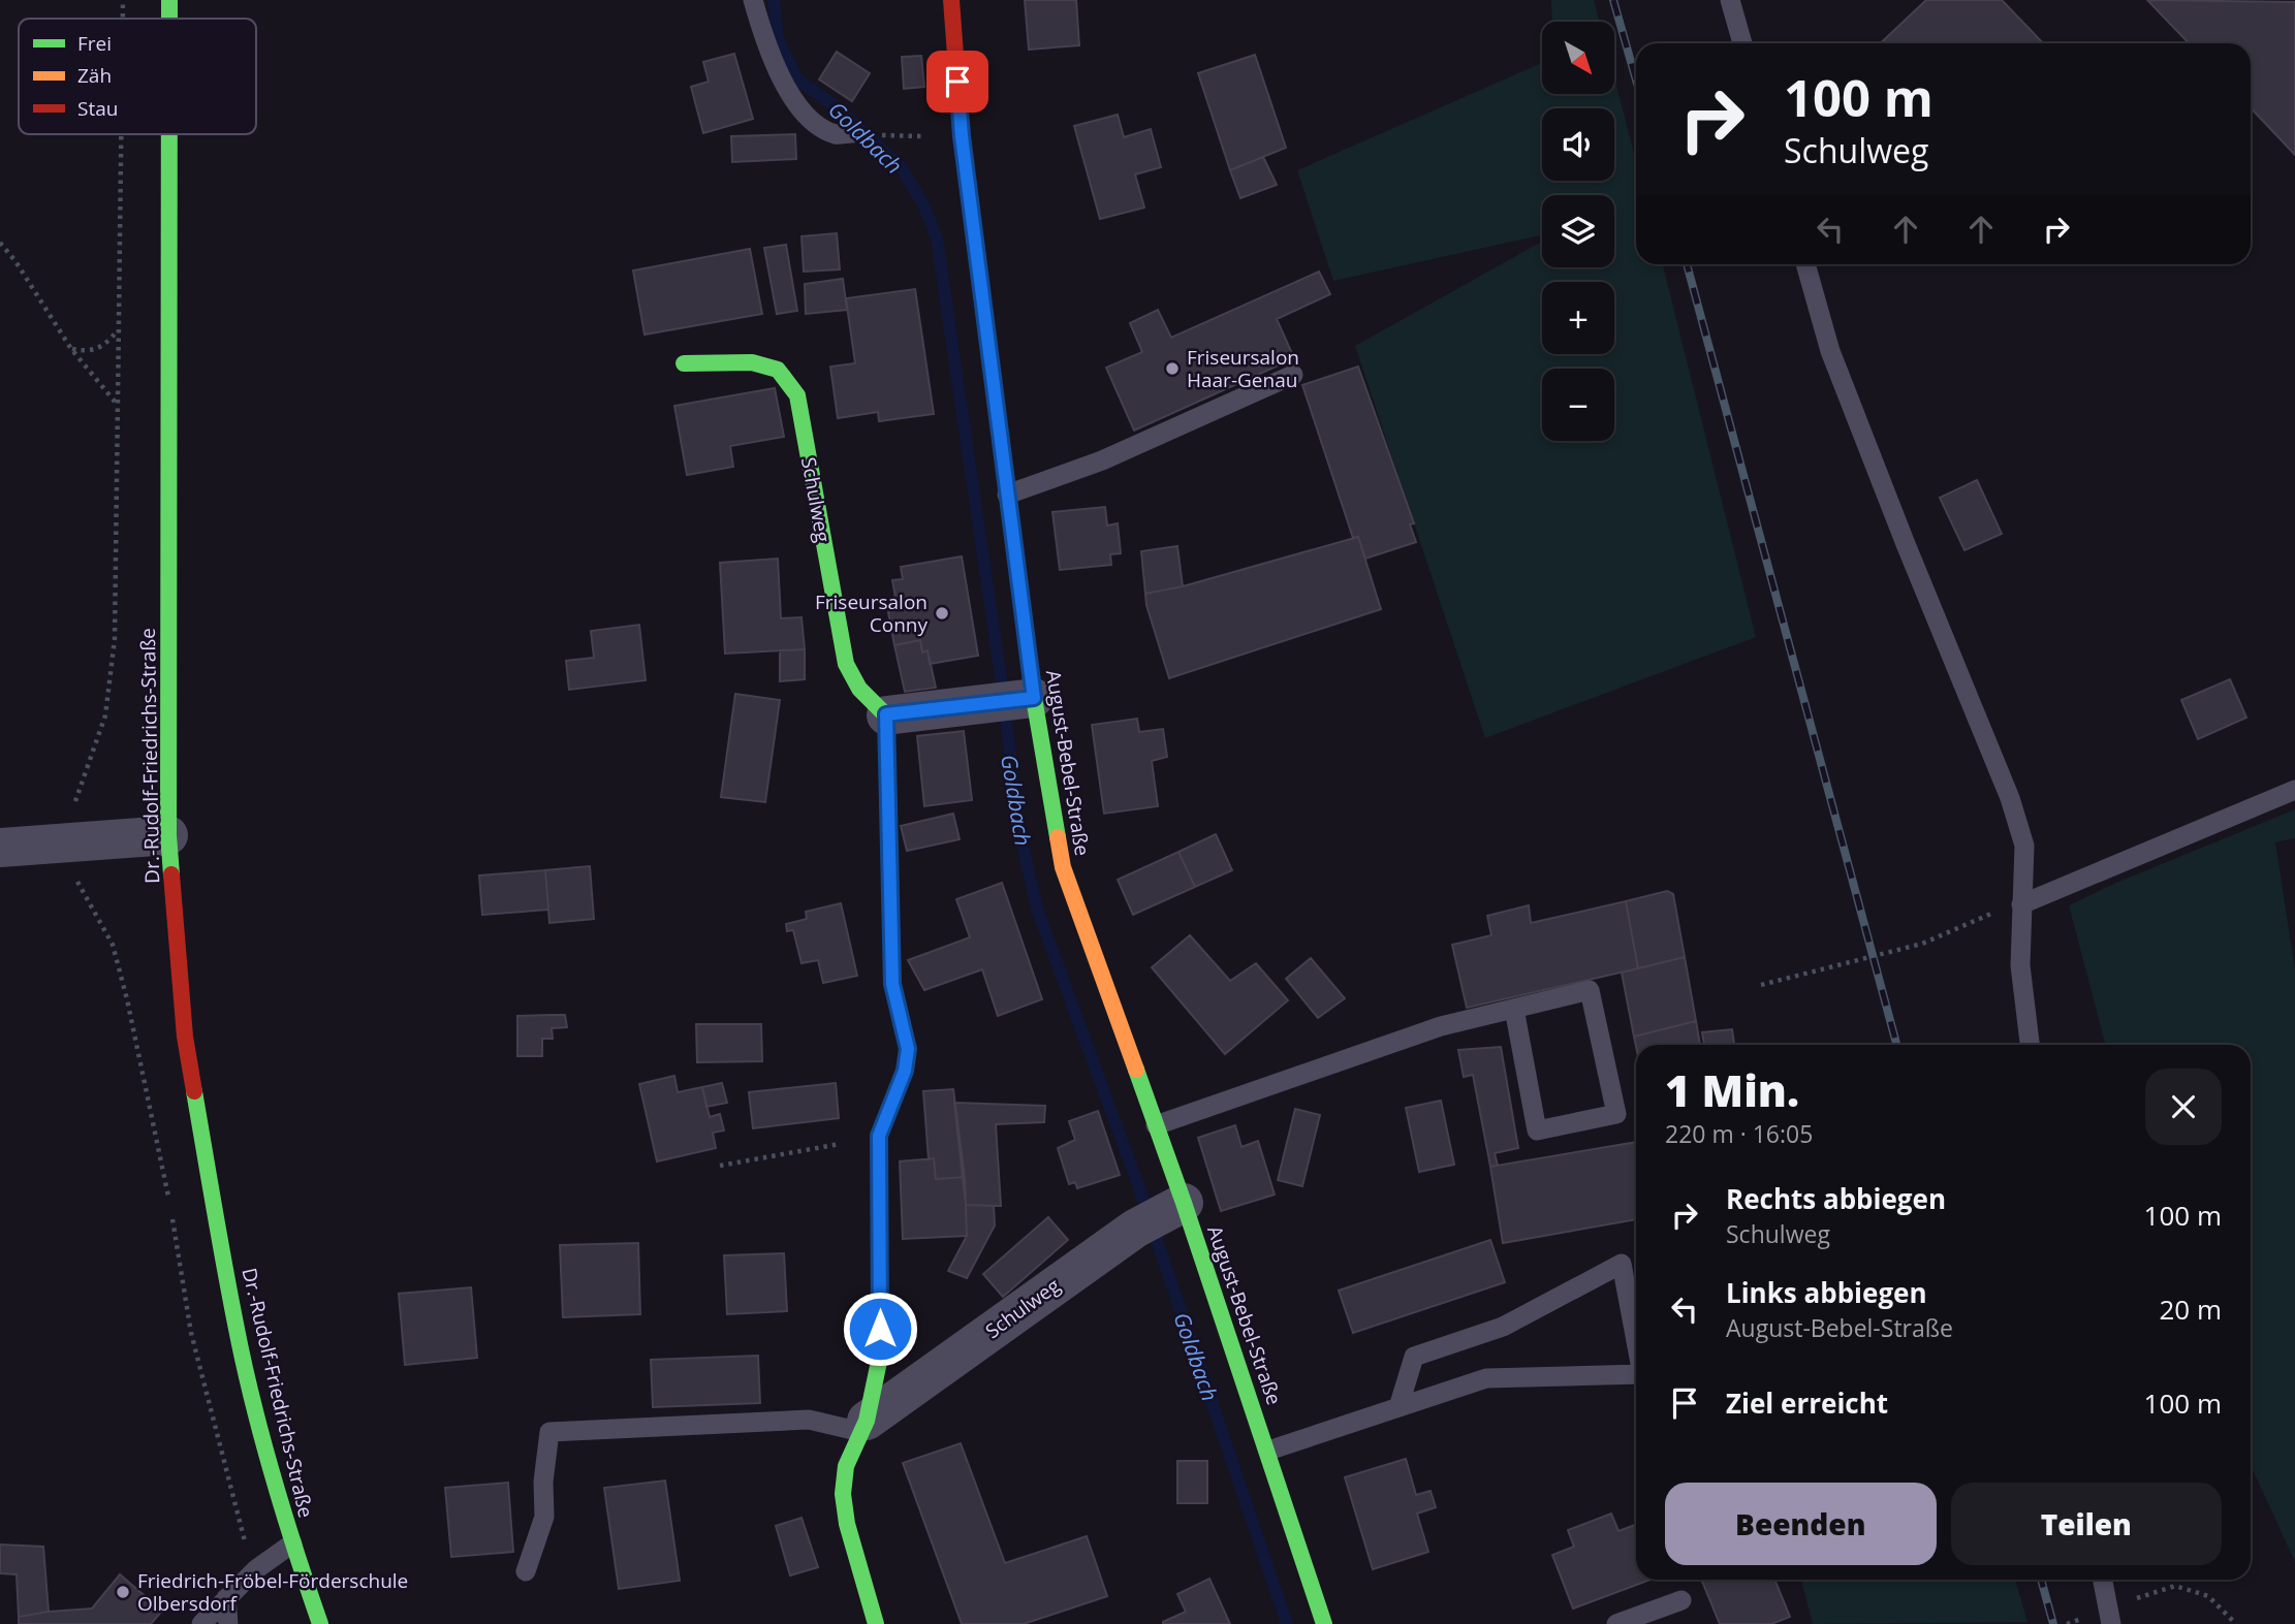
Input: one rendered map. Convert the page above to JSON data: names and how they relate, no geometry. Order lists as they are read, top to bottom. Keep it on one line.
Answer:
{"streets":{"street":["Schulweg","Dr.-Rudolf-Friedrichs-Straße","August-Bebel-Straße"]},"crossings":[["Schulweg","August-Bebel-Straße"]],"water":["Goldbach"],"places":["Friseursalon Haar-Genau","Friseursalon Conny","Friedrich-Fröbel-Förderschule Olbersdorf"],"legend":["Frei","Zäh","Stau"],"north":"bottom right","page":{"map_buttons":["+","−"],"turn":["100 m","Schulweg"],"heading":["1 Min.","220 m · 16:05"],"list":[{"name":"Rechts abbiegen","note":"Schulweg","value":"100 m"},{"name":"Links abbiegen","note":"August-Bebel-Straße","value":"20 m"},{"name":"Ziel erreicht","value":"100 m"}],"buttons":["Beenden","Teilen"]}}
